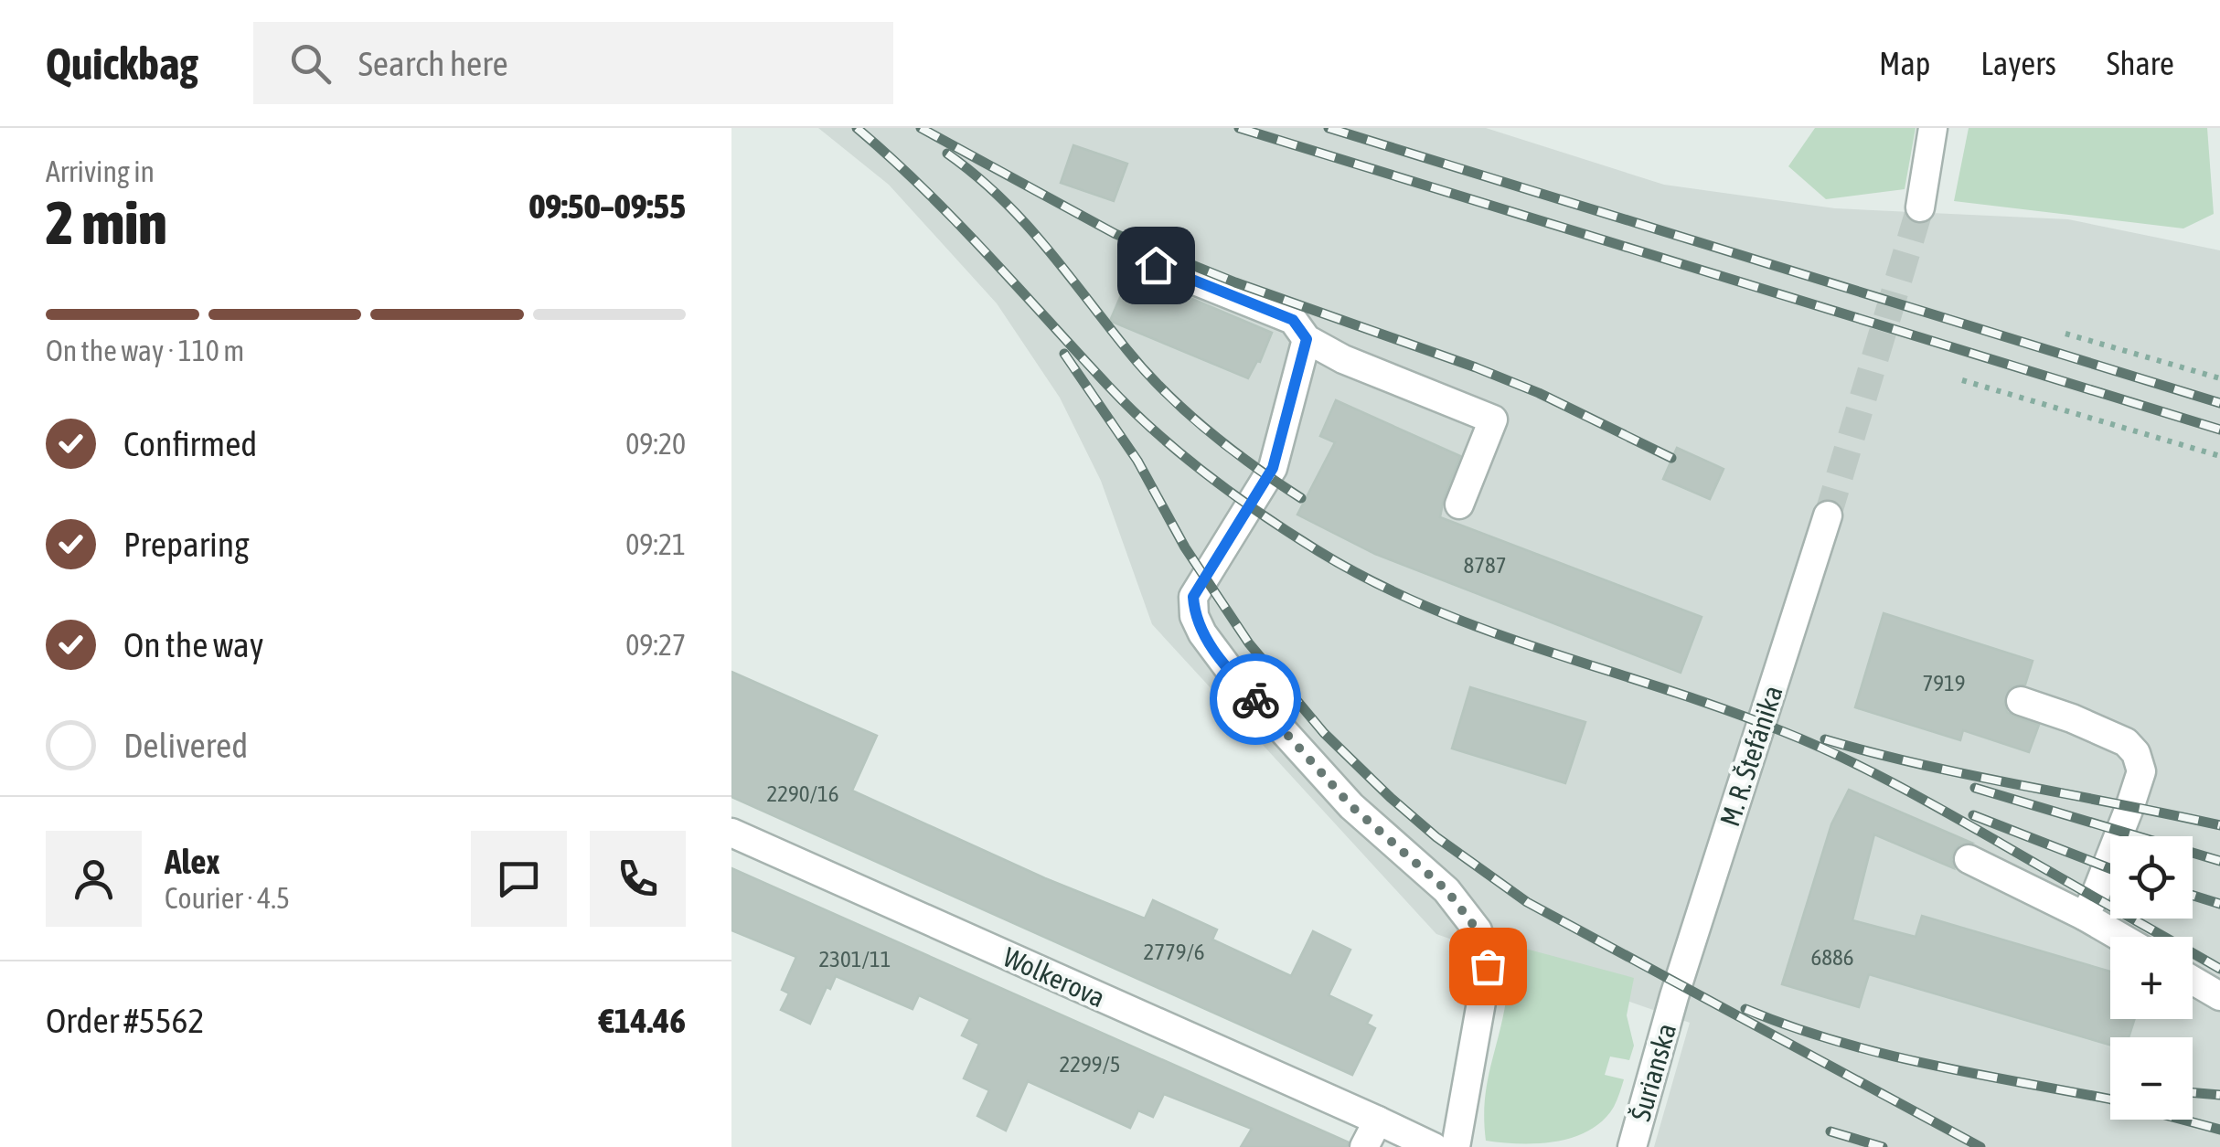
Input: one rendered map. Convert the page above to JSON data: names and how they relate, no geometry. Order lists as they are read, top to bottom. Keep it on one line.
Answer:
{"streets":{"street":["M. R. Štefánika","Wolkerova","Šurianska"]},"crossings":[["M. R. Štefánika","Šurianska"]],"house_numbers":["8787","7919","2290/16","2779/6","6886","2301/11","2299/5"],"page":{"header":"Quickbag","search":"Search here","nav":["Map","Layers","Share"],"heading":["2 min","Arriving in","09:50–09:55"],"panel":["Alex","Courier · 4.5","Order #5562","€14.46"],"bar":"On the way · 110 m","list":[["Confirmed","09:20"],["Preparing","09:21"],["On the way","09:27"],"Delivered"],"map_buttons":["+","−"]}}
